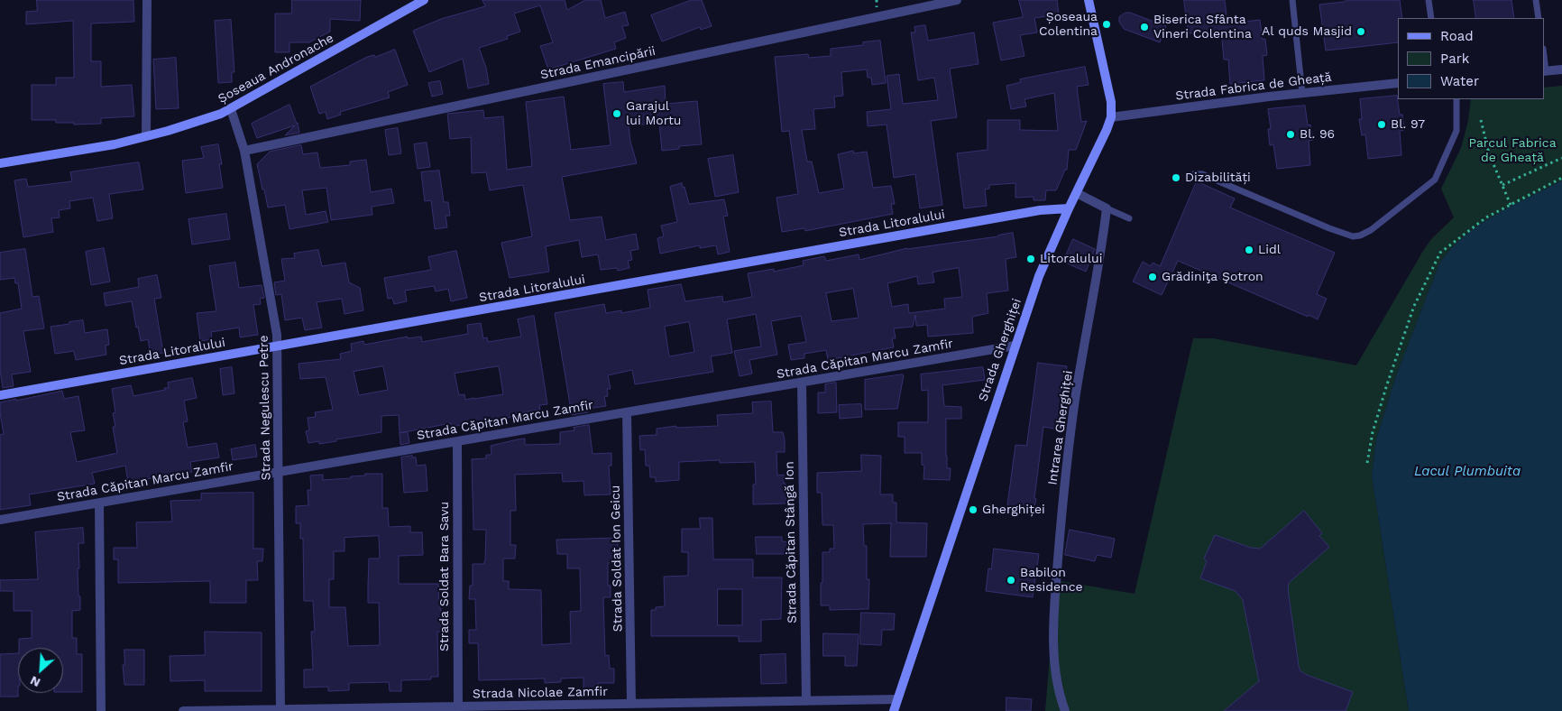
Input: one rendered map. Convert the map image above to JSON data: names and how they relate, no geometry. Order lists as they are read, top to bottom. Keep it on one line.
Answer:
{"streets":{"main road":["Șoseaua Andronache","Strada Litoralului","Strada Gherghiței"],"street":["Strada Emancipării","Strada Fabrica de Gheață","Strada Căpitan Marcu Zamfir","Strada Negulescu Petre","Intrarea Gherghiței","Strada Căpitan Stângă Ion","Strada Soldat Ion Geicu","Strada Soldat Bara Savu","Strada Nicolae Zamfir"]},"crossings":[["Strada Emancipării","Strada Negulescu Petre"],["Șoseaua Andronache","Strada Negulescu Petre"],["Strada Fabrica de Gheață","Strada Gherghiței"],["Strada Litoralului","Strada Gherghiței"],["Strada Litoralului","Strada Negulescu Petre"],["Strada Gherghiței","Strada Căpitan Marcu Zamfir"],["Strada Gherghiței","Strada Nicolae Zamfir"],["Strada Căpitan Marcu Zamfir","Strada Negulescu Petre"],["Strada Căpitan Marcu Zamfir","Strada Căpitan Stângă Ion"],["Strada Căpitan Marcu Zamfir","Strada Soldat Ion Geicu"],["Strada Căpitan Marcu Zamfir","Strada Soldat Bara Savu"],["Strada Negulescu Petre","Strada Nicolae Zamfir"],["Strada Căpitan Stângă Ion","Strada Nicolae Zamfir"],["Strada Soldat Ion Geicu","Strada Nicolae Zamfir"],["Strada Soldat Bara Savu","Strada Nicolae Zamfir"]],"water":["Lacul Plumbuita"],"parks":["Parcul Fabrica de Gheață"],"places":["Șoseaua Colentina","Biserica Sfânta Vineri Colentina","Al quds Masjid","Garajul lui Mortu","Bl. 97","Bl. 96","Dizabilități","Lidl","Litoralului","Grădiniţa Şotron","Gherghiței","Babilon Residence"],"legend":["Road","Park","Water"],"north":"bottom left"}
